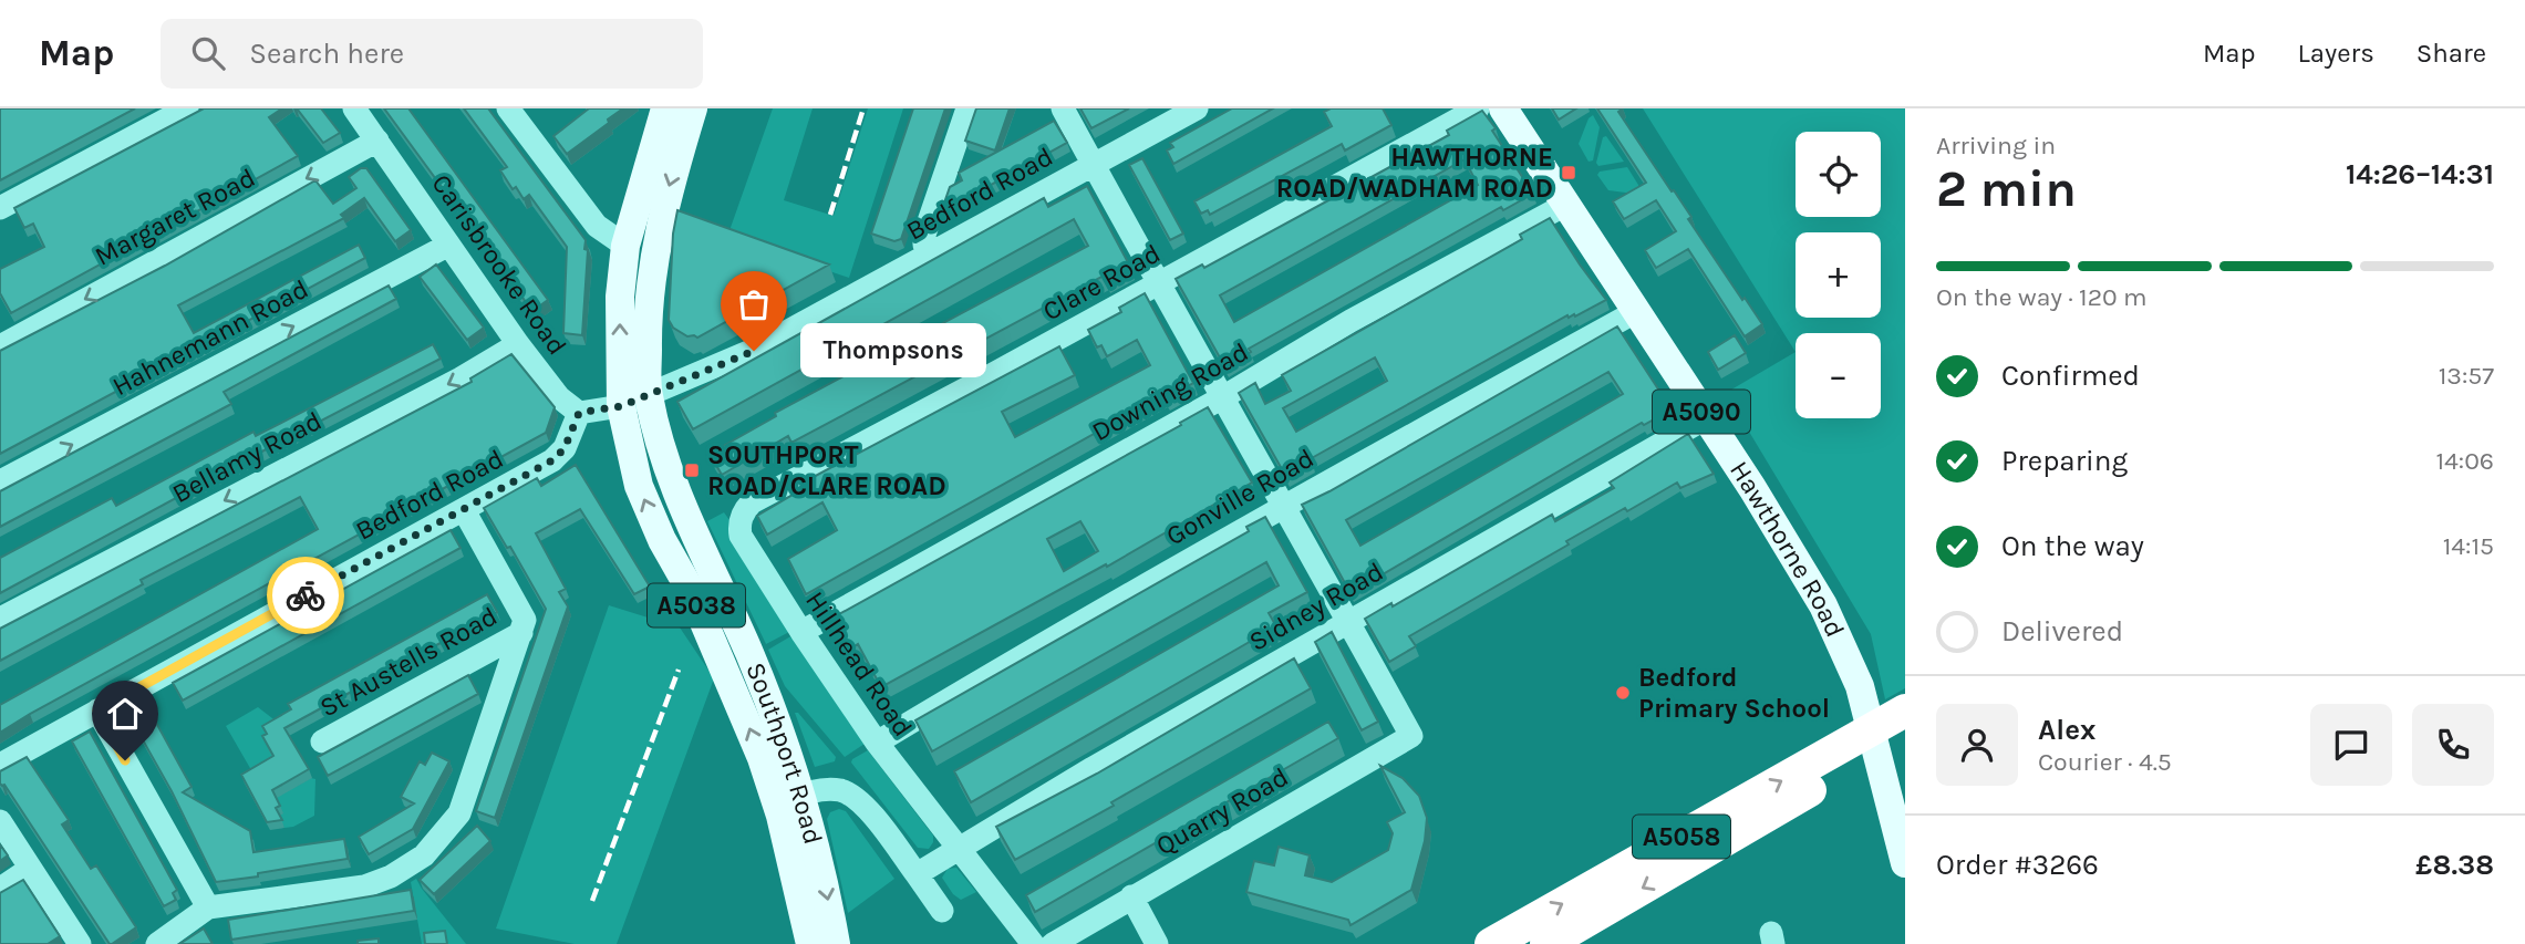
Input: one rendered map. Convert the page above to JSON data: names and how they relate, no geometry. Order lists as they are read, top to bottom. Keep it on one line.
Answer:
{"streets":{"highway":["A5058"],"main road":["A5090","Hawthorne Road","A5038","Southport Road"],"street":["Bedford Road","Margaret Road","Carisbrooke Road","Clare Road","Hahnemann Road","Downing Road","Bellamy Road","Gonville Road","Sidney Road","St Austells Road","Hillhead Road","Quarry Road"]},"crossings":[["Bedford Road","Carisbrooke Road"],["Bedford Road","A5038"],["Bedford Road","Southport Road"],["Margaret Road","Carisbrooke Road"],["Carisbrooke Road","Hahnemann Road"],["Carisbrooke Road","Bellamy Road"],["Clare Road","Hillhead Road"],["Downing Road","Hawthorne Road"],["Downing Road","Hillhead Road"],["Gonville Road","Hawthorne Road"],["Gonville Road","Hillhead Road"],["Hawthorne Road","Sidney Road"],["Hawthorne Road","A5058"],["A5038","Southport Road"],["Sidney Road","Hillhead Road"],["Sidney Road","Quarry Road"]],"one_way":["Hahnemann Road","Bellamy Road"],"places":{"transit":["HAWTHORNE ROAD/WADHAM ROAD","SOUTHPORT ROAD/CLARE ROAD"],"other":["Thompsons","Bedford Primary School"]},"page":{"header":"Map","search":"Search here","nav":["Map","Layers","Share"],"heading":["2 min","Arriving in","14:26–14:31"],"panel":["Alex","Courier · 4.5","Order #3266","£8.38"],"map_buttons":["+","−"],"bar":"On the way · 120 m","bubble":"Thompsons","list":[["Confirmed","13:57"],["Preparing","14:06"],["On the way","14:15"],"Delivered"]}}
